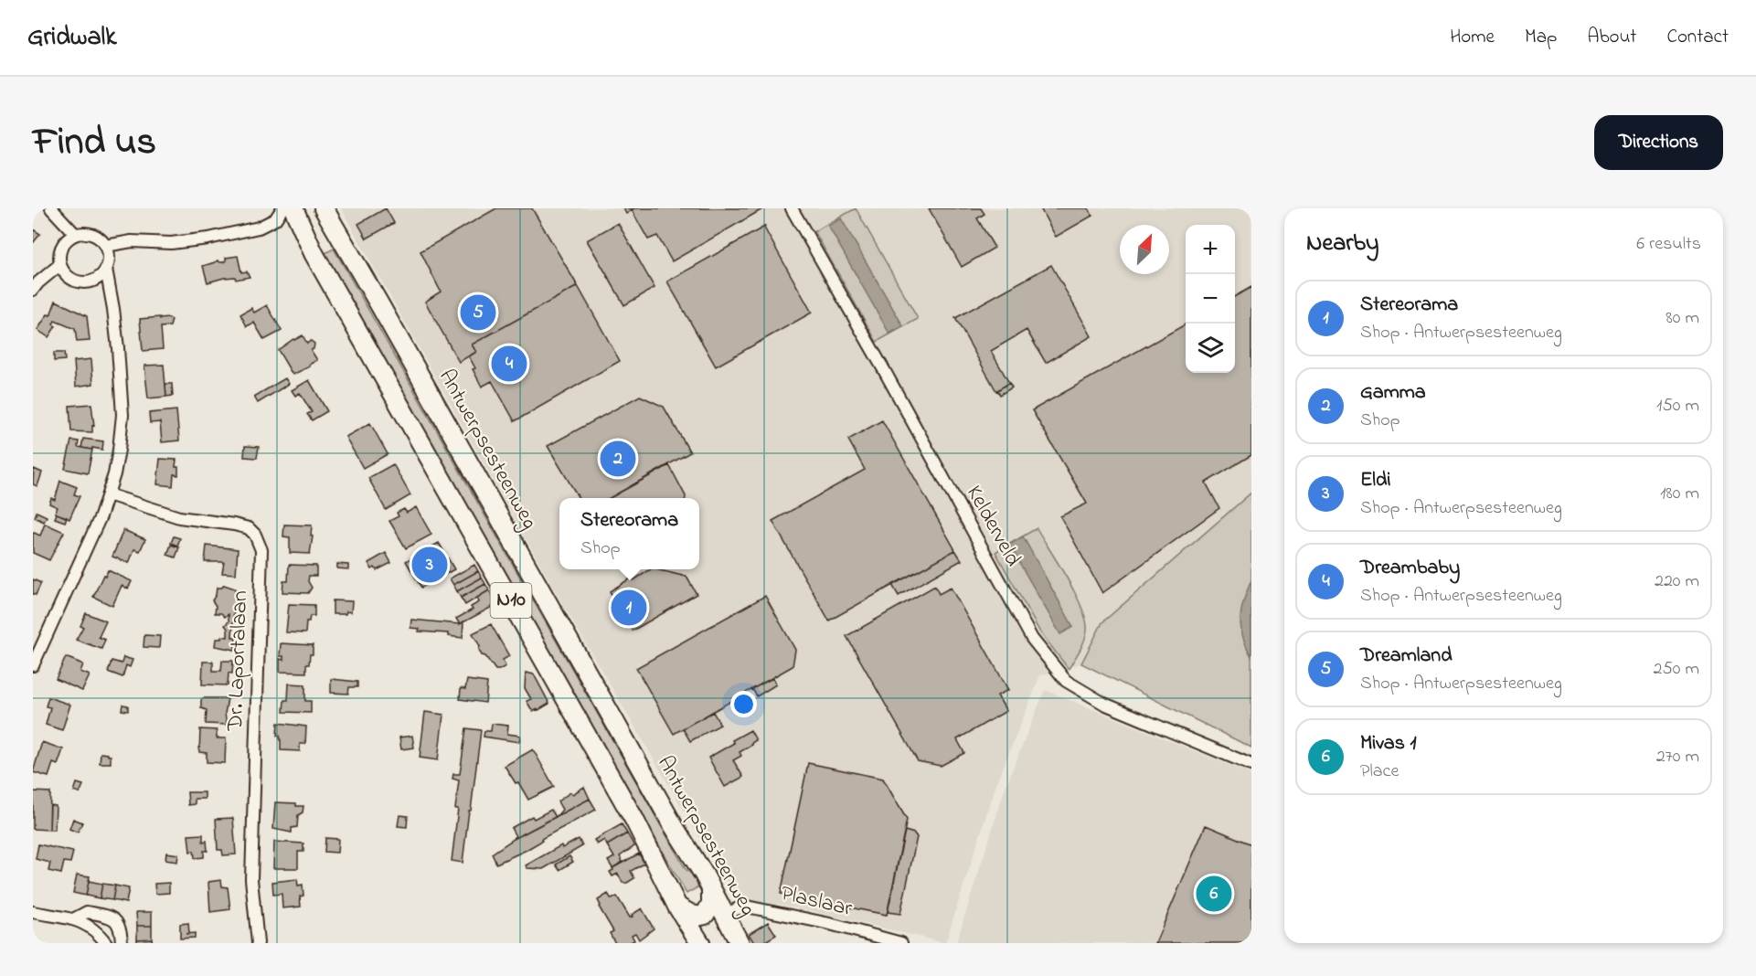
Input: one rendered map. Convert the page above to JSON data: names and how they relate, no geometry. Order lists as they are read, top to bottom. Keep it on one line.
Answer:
{"streets":{"main road":["Antwerpsesteenweg","N10"],"street":["Kelderveld","Dr. Laportalaan","Plaslaar"]},"crossings":[["Antwerpsesteenweg","Plaslaar"]],"north":"top right","page":{"header":"Gridwalk","nav":["Home","Map","About","Contact"],"title":"Find us","buttons":"Directions","heading":["Nearby","6 results"],"map_buttons":["+","−"],"list":[{"mark":"1","name":"Stereorama","note":"Shop · Antwerpsesteenweg","value":"80 m"},{"mark":"2","name":"Gamma","note":"Shop","value":"150 m"},{"mark":"3","name":"Eldi","note":"Shop · Antwerpsesteenweg","value":"180 m"},{"mark":"4","name":"Dreambaby","note":"Shop · Antwerpsesteenweg","value":"220 m"},{"mark":"5","name":"Dreamland","note":"Shop · Antwerpsesteenweg","value":"250 m"},{"mark":"6","name":"Mivas 1","note":"Place","value":"270 m"}],"pins":["5","4","2","3","1","6"],"popup":["Stereorama","Shop"]}}
